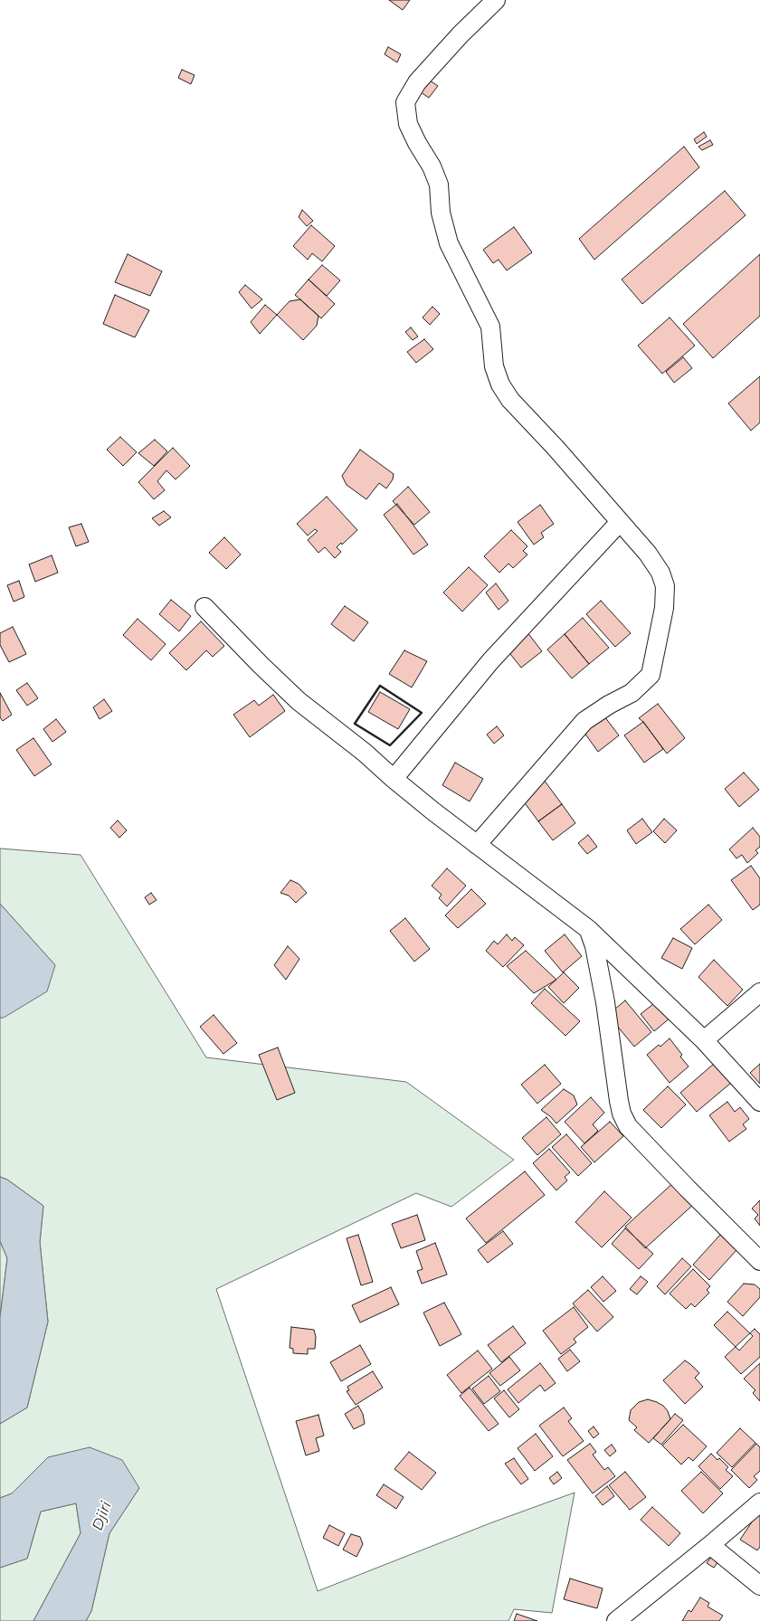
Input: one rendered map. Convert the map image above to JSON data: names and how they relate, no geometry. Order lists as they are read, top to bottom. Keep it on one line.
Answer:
{"water":["Djiri"]}
